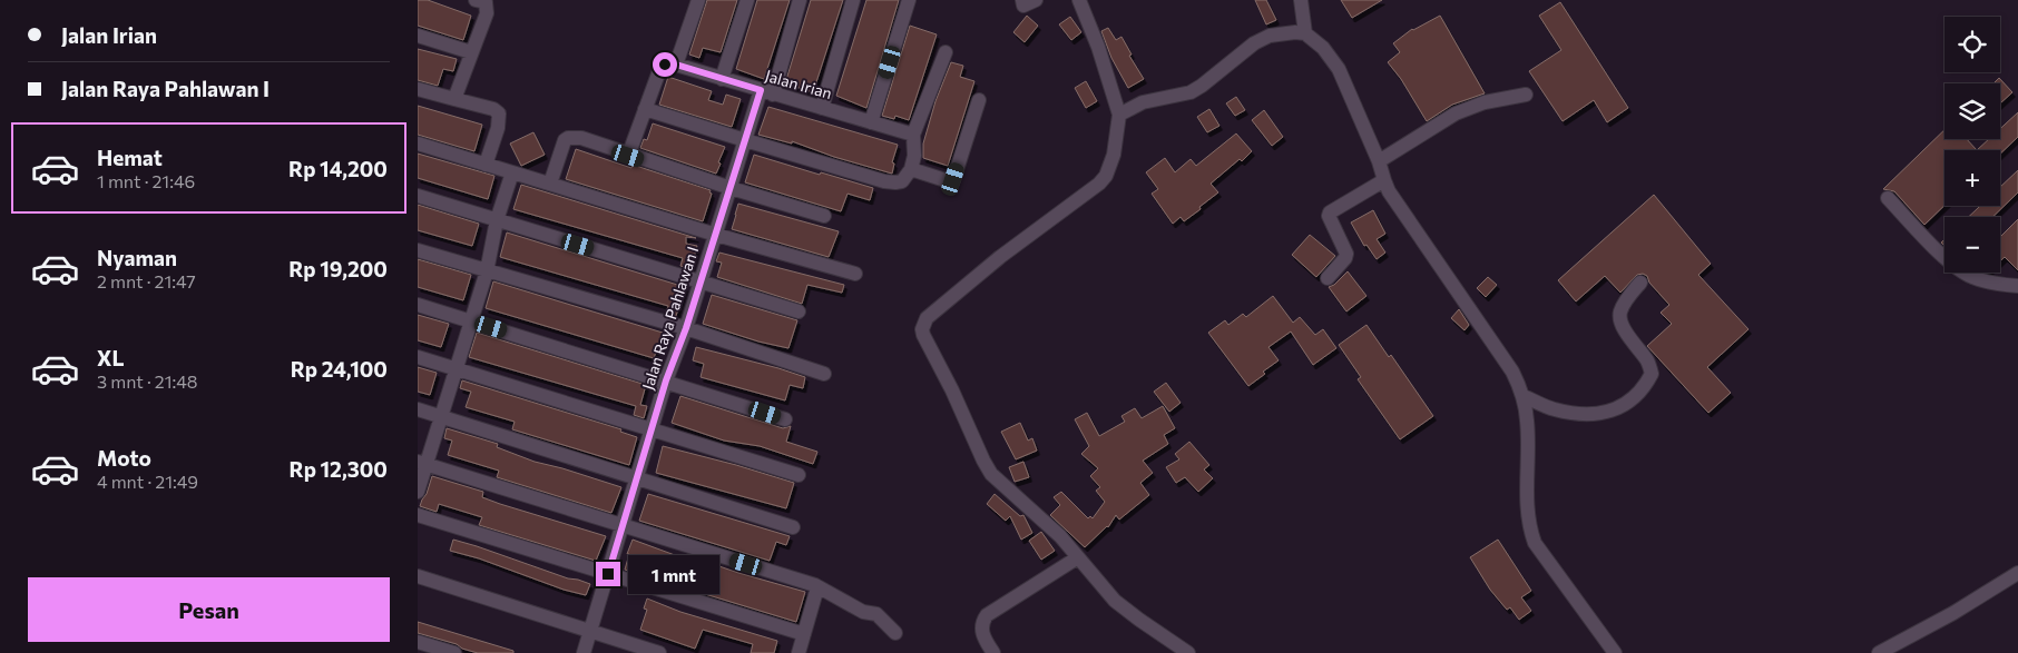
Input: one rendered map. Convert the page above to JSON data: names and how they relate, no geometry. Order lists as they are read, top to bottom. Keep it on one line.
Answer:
{"streets":{"street":["Jalan Irian","Jalan Raya Pahlawan I"]},"crossings":[["Jalan Irian","Jalan Raya Pahlawan I"]],"page":{"banner":["Jalan Irian","Jalan Raya Pahlawan I"],"map_buttons":["+","−"],"list":[{"name":"Hemat","note":"1 mnt · 21:46","value":"Rp 14,200"},{"name":"Nyaman","note":"2 mnt · 21:47","value":"Rp 19,200"},{"name":"XL","note":"3 mnt · 21:48","value":"Rp 24,100"},{"name":"Moto","note":"4 mnt · 21:49","value":"Rp 12,300"}],"bubble":"1 mnt","buttons":"Pesan"}}
